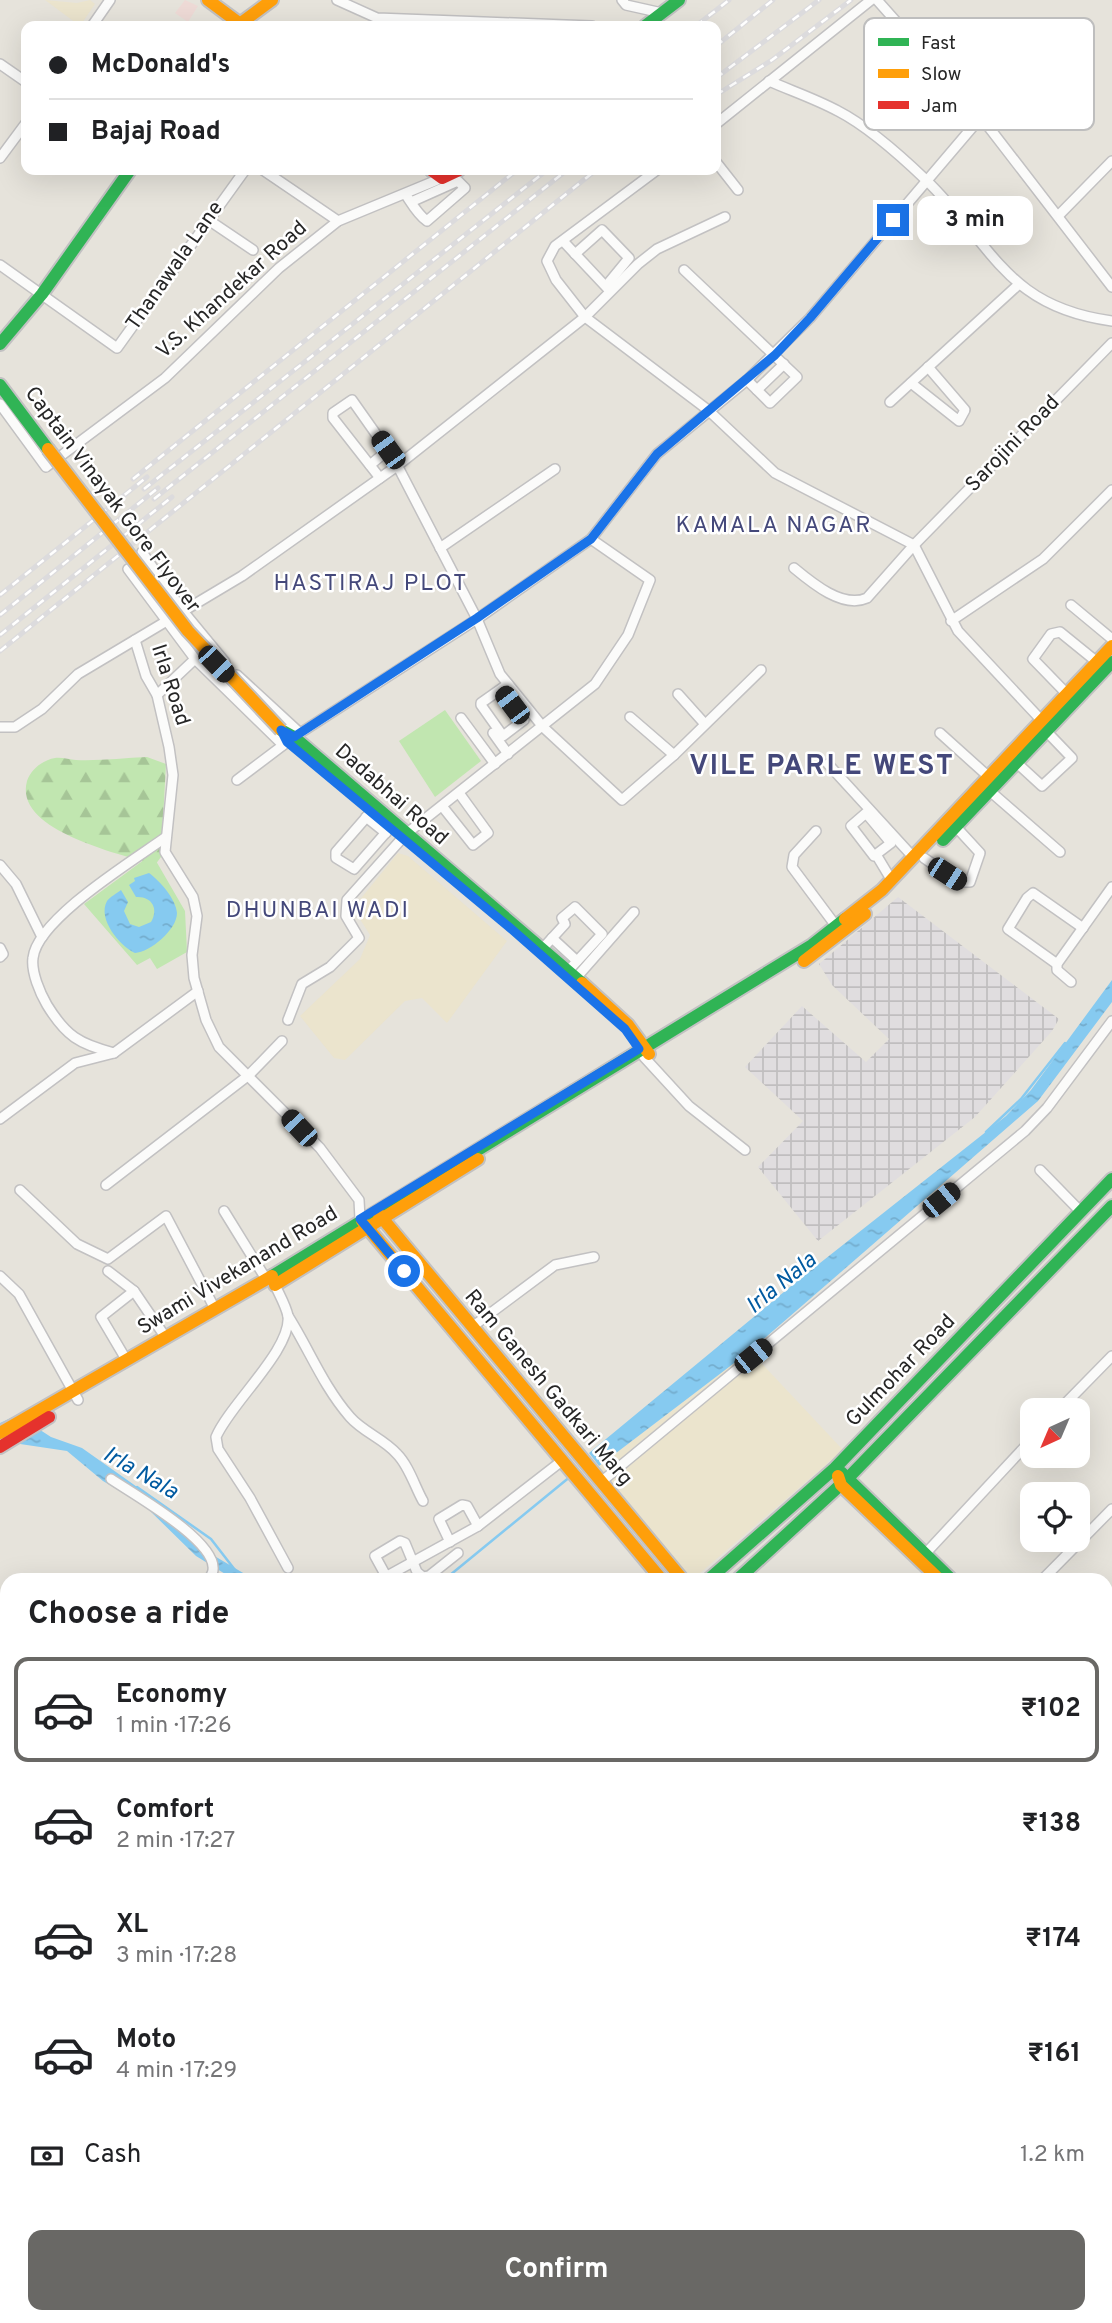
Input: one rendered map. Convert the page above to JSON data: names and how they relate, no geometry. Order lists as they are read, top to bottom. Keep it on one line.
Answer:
{"streets":{"main road":["Captain Vinayak Gore Flyover","Dadabhai Road","Swami Vivekanand Road","Gulmohar Road","Ram Ganesh Gadkari Marg"],"street":["Thanawala Lane","V.S. Khandekar Road","Sarojini Road","Irla Road"]},"crossings":[["Captain Vinayak Gore Flyover","Dadabhai Road"],["Dadabhai Road","Swami Vivekanand Road"],["Swami Vivekanand Road","Ram Ganesh Gadkari Marg"]],"districts":["KAMALA NAGAR","HASTIRAJ PLOT","VILE PARLE WEST","DHUNBAI WADI"],"water":["Irla Nala"],"legend":["Fast","Slow","Jam"],"north":"bottom left","page":{"banner":["McDonald's","Bajaj Road"],"bubble":"3 min","heading":"Choose a ride","list":[{"name":"Economy","note":"1 min · 17:26","value":"₹102"},{"name":"Comfort","note":"2 min · 17:27","value":"₹138"},{"name":"XL","note":"3 min · 17:28","value":"₹174"},{"name":"Moto","note":"4 min · 17:29","value":"₹161"}],"pay":["Cash","1.2 km"],"buttons":"Confirm"}}
